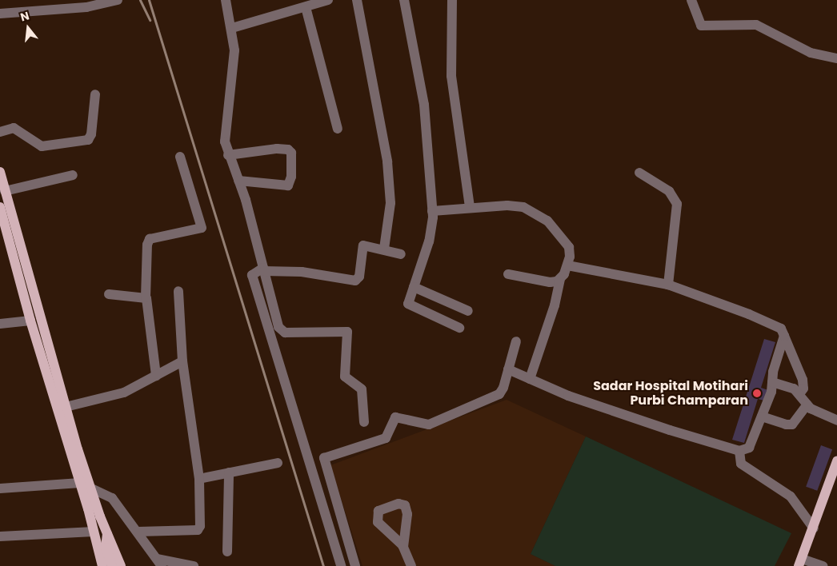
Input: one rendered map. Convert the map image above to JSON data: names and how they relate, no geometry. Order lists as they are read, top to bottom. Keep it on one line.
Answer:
{"places":["Sadar Hospital Motihari Purbi Champaran"],"north":"top"}
